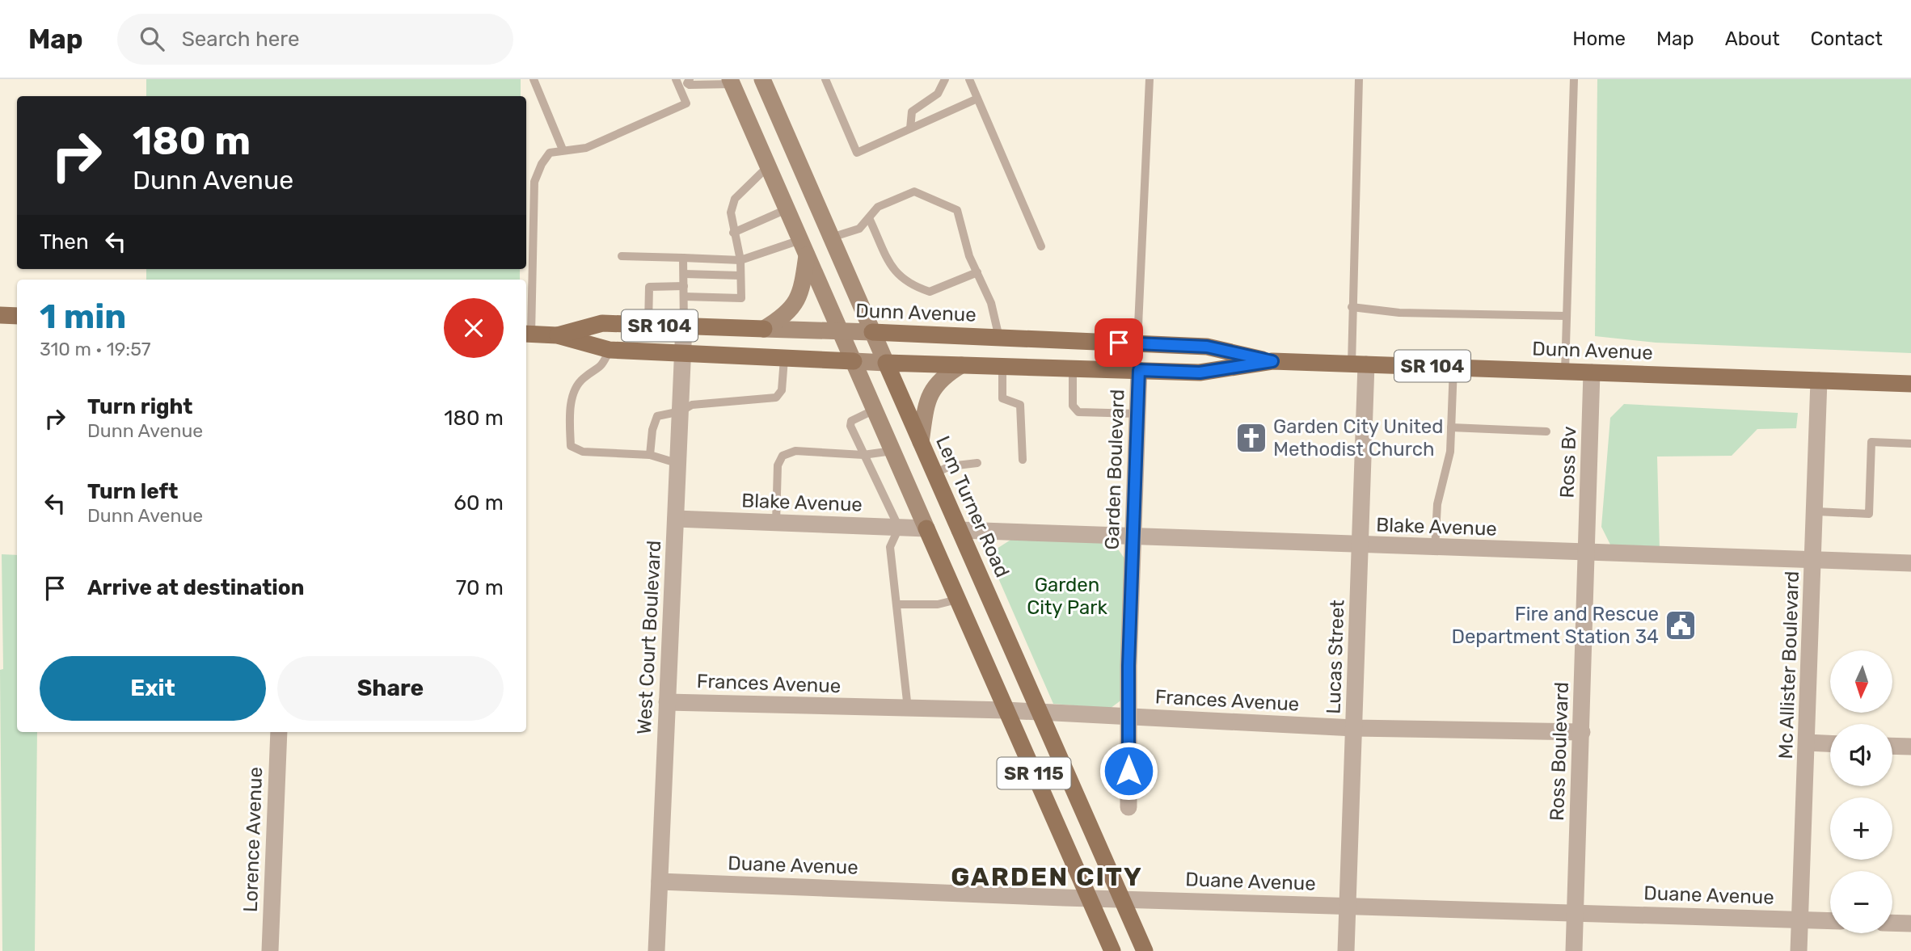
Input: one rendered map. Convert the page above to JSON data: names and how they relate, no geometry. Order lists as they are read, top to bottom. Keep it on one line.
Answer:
{"streets":{"main road":["Dunn Avenue","SR 104","Lem Turner Road","SR 115"],"street":["Ross Bv","Garden Boulevard","Blake Avenue","West Court Boulevard","Lucas Street","Mc Allister Boulevard","Frances Avenue","Ross Boulevard","Lorence Avenue","Duane Avenue"]},"crossings":[["Dunn Avenue","Ross Bv"],["Dunn Avenue","Garden Boulevard"],["Dunn Avenue","Lem Turner Road"],["Dunn Avenue","West Court Boulevard"],["Dunn Avenue","Lucas Street"],["Dunn Avenue","Mc Allister Boulevard"],["Dunn Avenue","SR 115"],["Ross Bv","Blake Avenue"],["Ross Bv","Ross Boulevard"],["Garden Boulevard","Blake Avenue"],["Garden Boulevard","Frances Avenue"],["Blake Avenue","Lem Turner Road"],["Blake Avenue","West Court Boulevard"],["Blake Avenue","Lucas Street"],["Blake Avenue","Mc Allister Boulevard"],["Blake Avenue","Ross Boulevard"],["Blake Avenue","SR 115"],["Lem Turner Road","Frances Avenue"],["Lem Turner Road","Duane Avenue"],["West Court Boulevard","Frances Avenue"],["West Court Boulevard","Duane Avenue"],["Lucas Street","Frances Avenue"],["Lucas Street","Duane Avenue"],["Mc Allister Boulevard","Duane Avenue"],["Frances Avenue","Ross Boulevard"],["Frances Avenue","SR 115"],["Ross Boulevard","Duane Avenue"],["SR 115","Duane Avenue"]],"districts":["GARDEN CITY"],"parks":["Garden City Park"],"places":{"church":["Garden City United Methodist Church"],"public building":["Fire and Rescue Department Station 34"]},"north":"bottom","page":{"header":"Map","search":"Search here","nav":["Home","Map","About","Contact"],"turn":["180 m","Dunn Avenue"],"then":"Then","heading":["1 min","310 m · 19:57"],"list":[{"name":"Turn right","note":"Dunn Avenue","value":"180 m"},{"name":"Turn left","note":"Dunn Avenue","value":"60 m"},{"name":"Arrive at destination","value":"70 m"}],"buttons":["Exit","Share"],"map_buttons":["+","−"]}}
